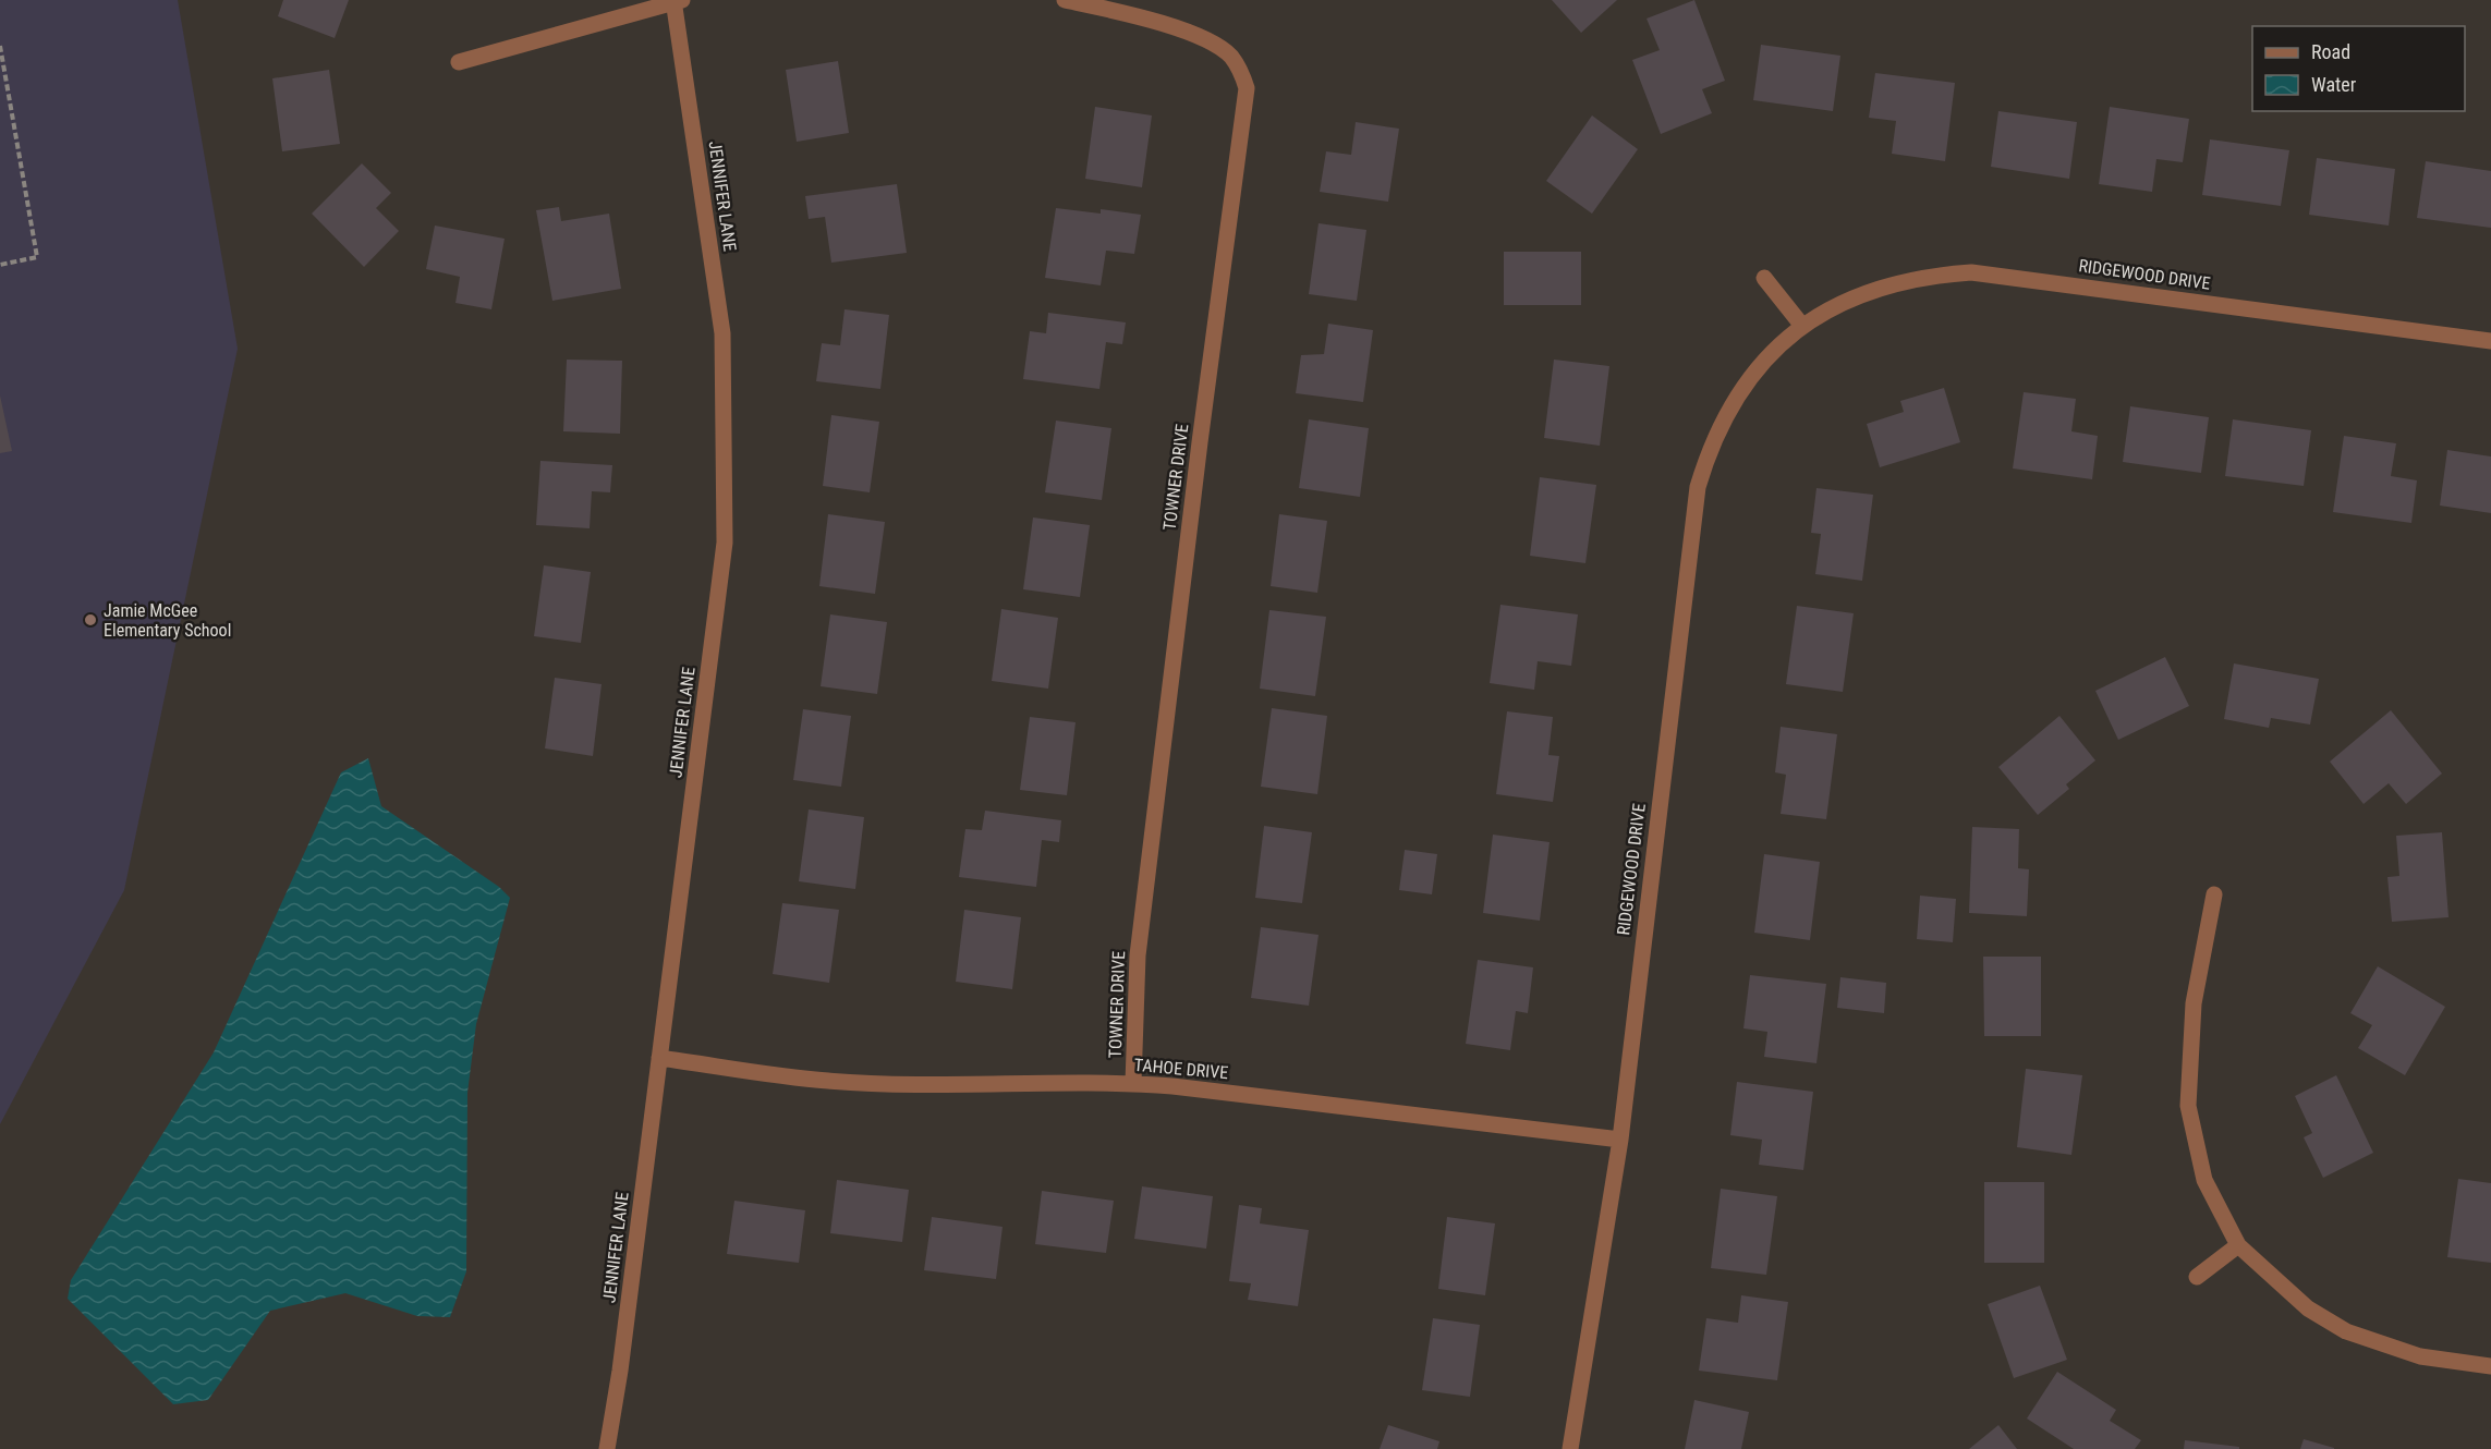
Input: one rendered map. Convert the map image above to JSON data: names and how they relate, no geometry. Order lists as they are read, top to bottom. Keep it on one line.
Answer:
{"streets":{"street":["JENNIFER LANE","RIDGEWOOD DRIVE","TOWNER DRIVE","TAHOE DRIVE"]},"crossings":[["JENNIFER LANE","TAHOE DRIVE"],["RIDGEWOOD DRIVE","TAHOE DRIVE"],["TOWNER DRIVE","TAHOE DRIVE"]],"places":["Jamie McGee Elementary School"],"legend":["Road","Water"]}
